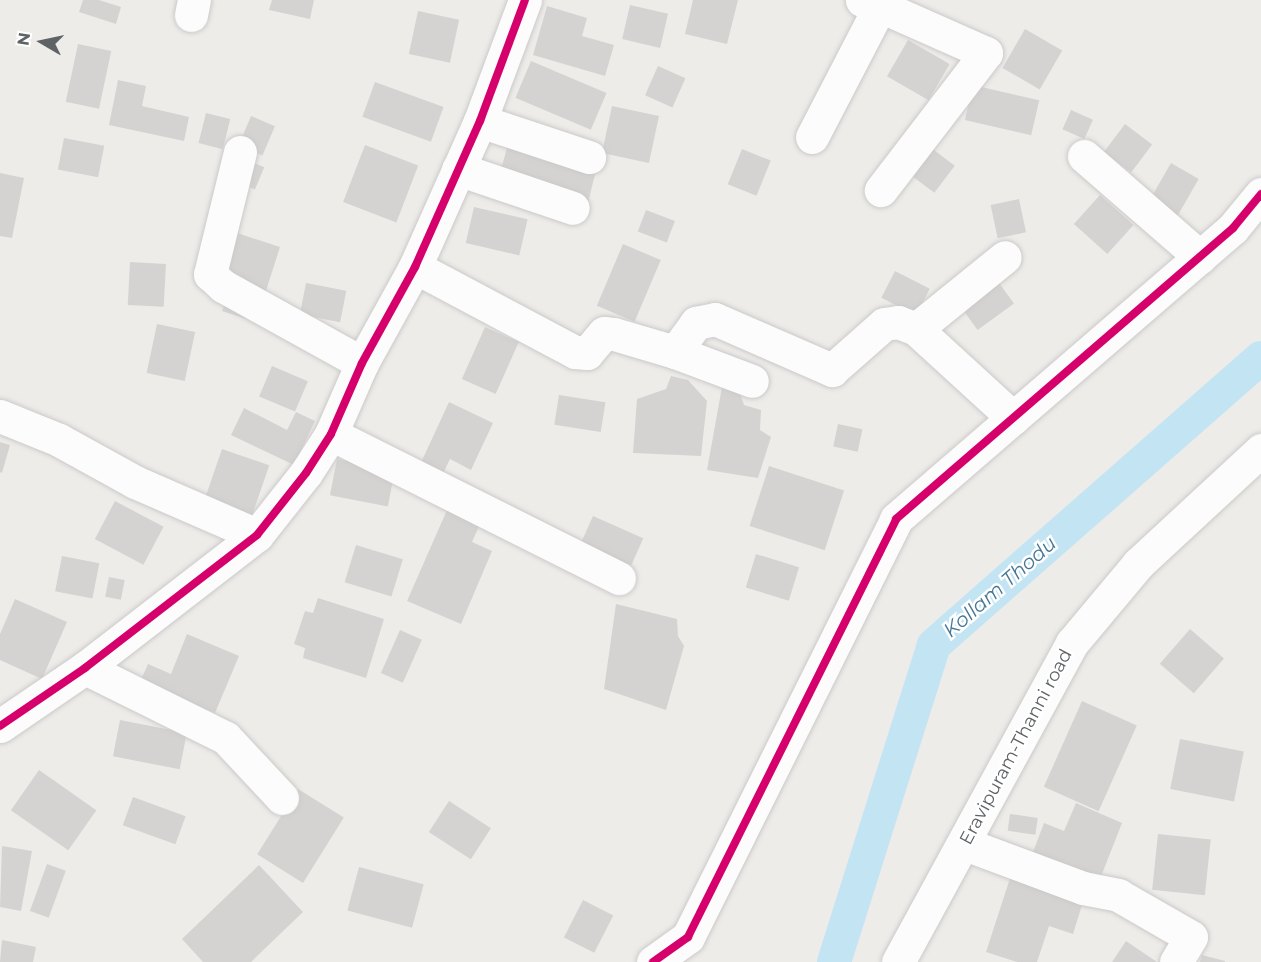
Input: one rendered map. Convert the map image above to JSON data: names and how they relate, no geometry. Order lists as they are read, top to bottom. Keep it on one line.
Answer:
{"streets":{"street":["Eravipuram-Thanni road"]},"water":["Kollam Thodu"],"north":"left"}
